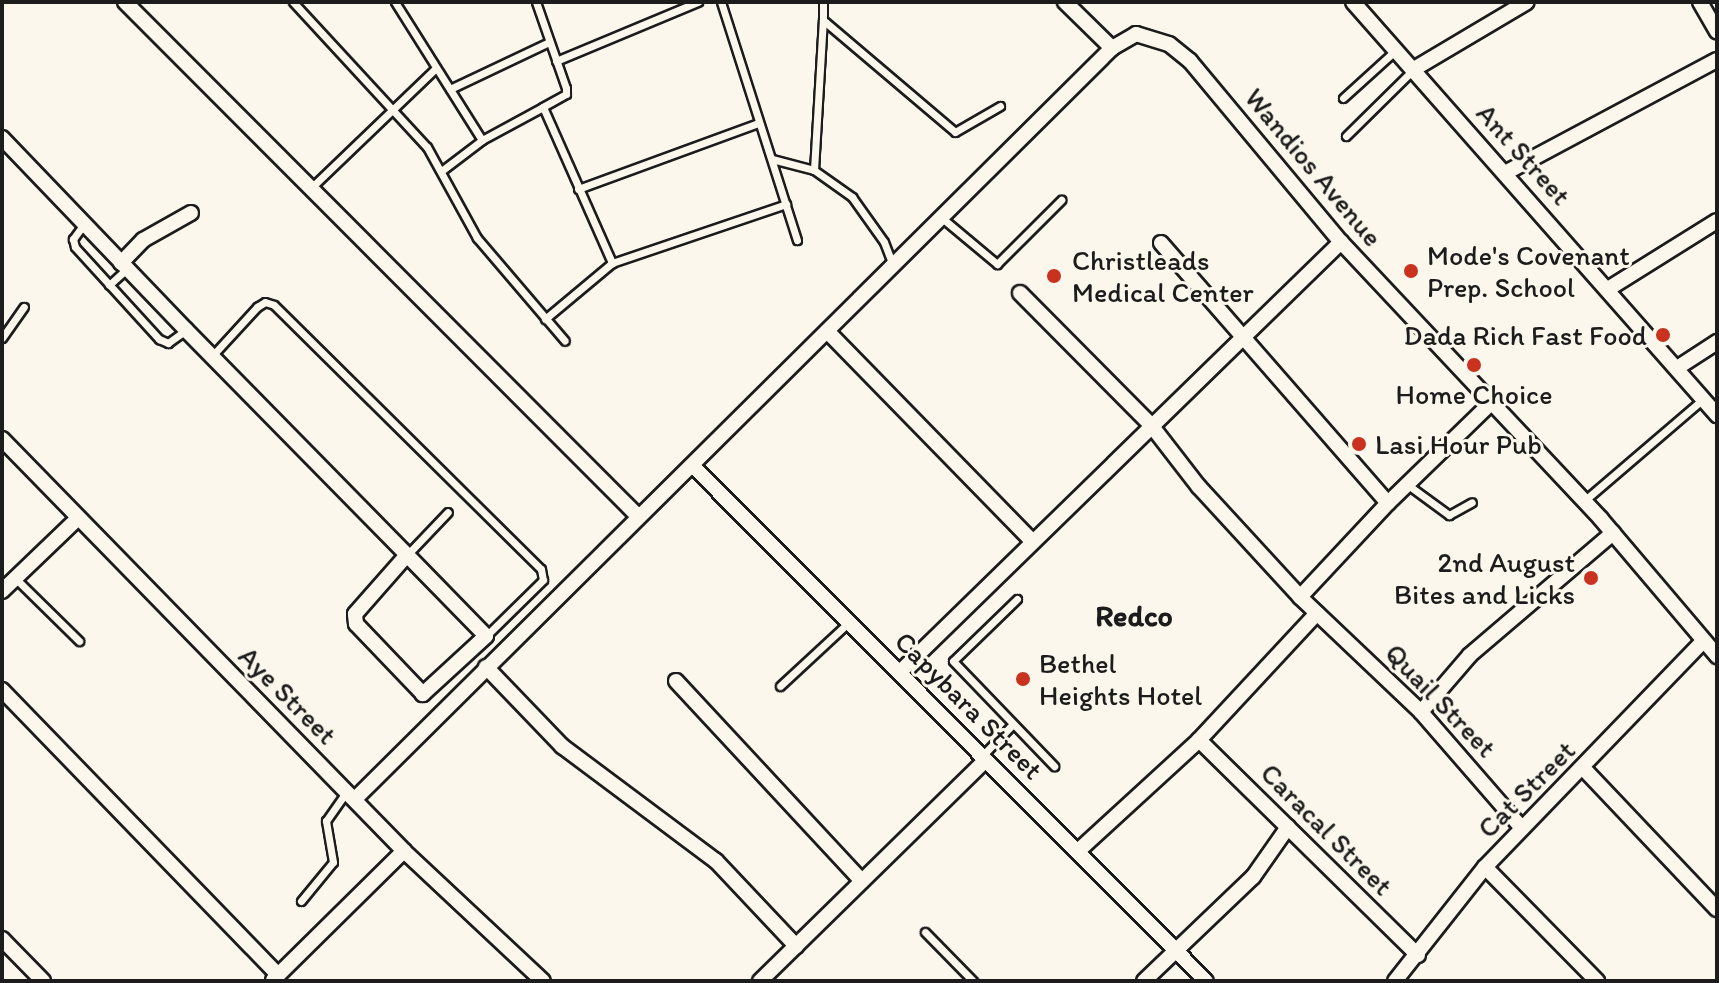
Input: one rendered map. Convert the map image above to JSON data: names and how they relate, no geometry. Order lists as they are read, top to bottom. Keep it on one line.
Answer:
{"streets":{"street":["Ant Street","Wandios Avenue","Aye Street","Quail Street","Capybara Street","Cat Street","Caracal Street"]},"crossings":[["Wandios Avenue","Cat Street"],["Quail Street","Cat Street"],["Cat Street","Caracal Street"]],"districts":["Redco"],"places":["Mode's Covenant Prep. School","Christleads Medical Center","Dada Rich Fast Food","Home Choice","Lasi Hour Pub","2nd August Bites and Licks","Bethel Heights Hotel"]}
